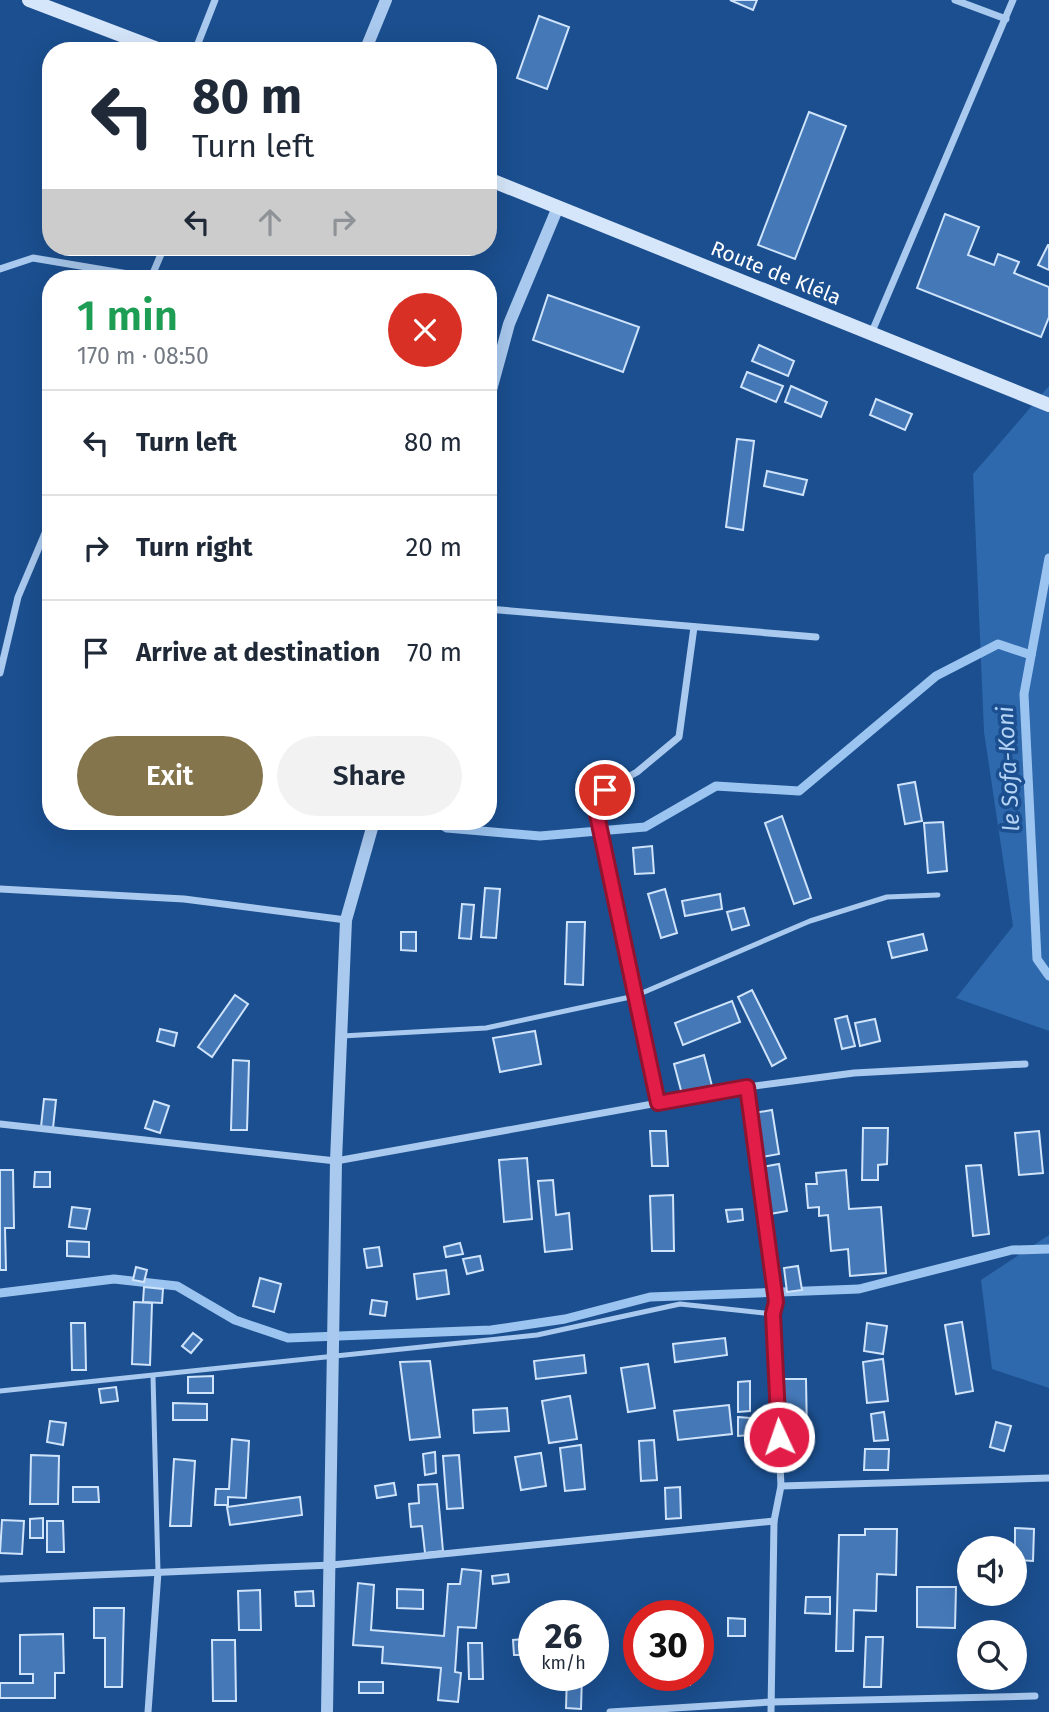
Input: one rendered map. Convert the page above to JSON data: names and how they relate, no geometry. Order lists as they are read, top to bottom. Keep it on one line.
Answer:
{"streets":{"main road":["Route de Kléla"]},"water":["le Sofa-Koni"],"page":{"turn":["80 m","Turn left"],"heading":["1 min","170 m · 08:50"],"list":[{"name":"Turn left","value":"80 m"},{"name":"Turn right","value":"20 m"},{"name":"Arrive at destination","value":"70 m"}],"buttons":["Exit","Share"],"speed":"26 km/h","limit":"30"}}
